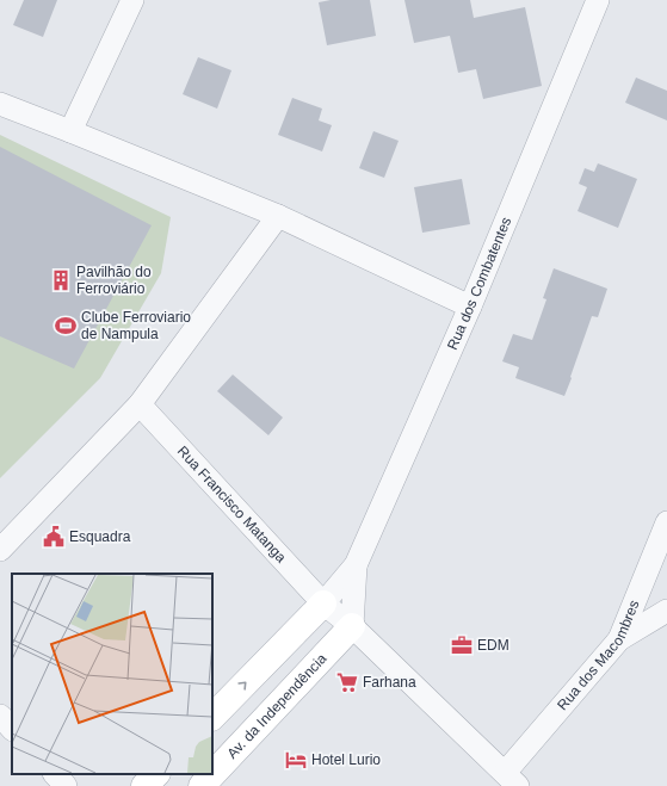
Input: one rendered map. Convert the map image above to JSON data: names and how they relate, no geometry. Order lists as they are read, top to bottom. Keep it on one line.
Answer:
{"streets":{"main road":["Av. da Independência"],"street":["Rua dos Combatentes","Rua Francisco Matanga","Rua dos Macombres"]},"places":{"building":["Pavilhão do Ferroviário"],"sports":["Clube Ferroviario de Nampula"],"public building":["Esquadra"],"office":["EDM"],"supermarket":["Farhana"],"hotel":["Hotel Lurio"]}}
